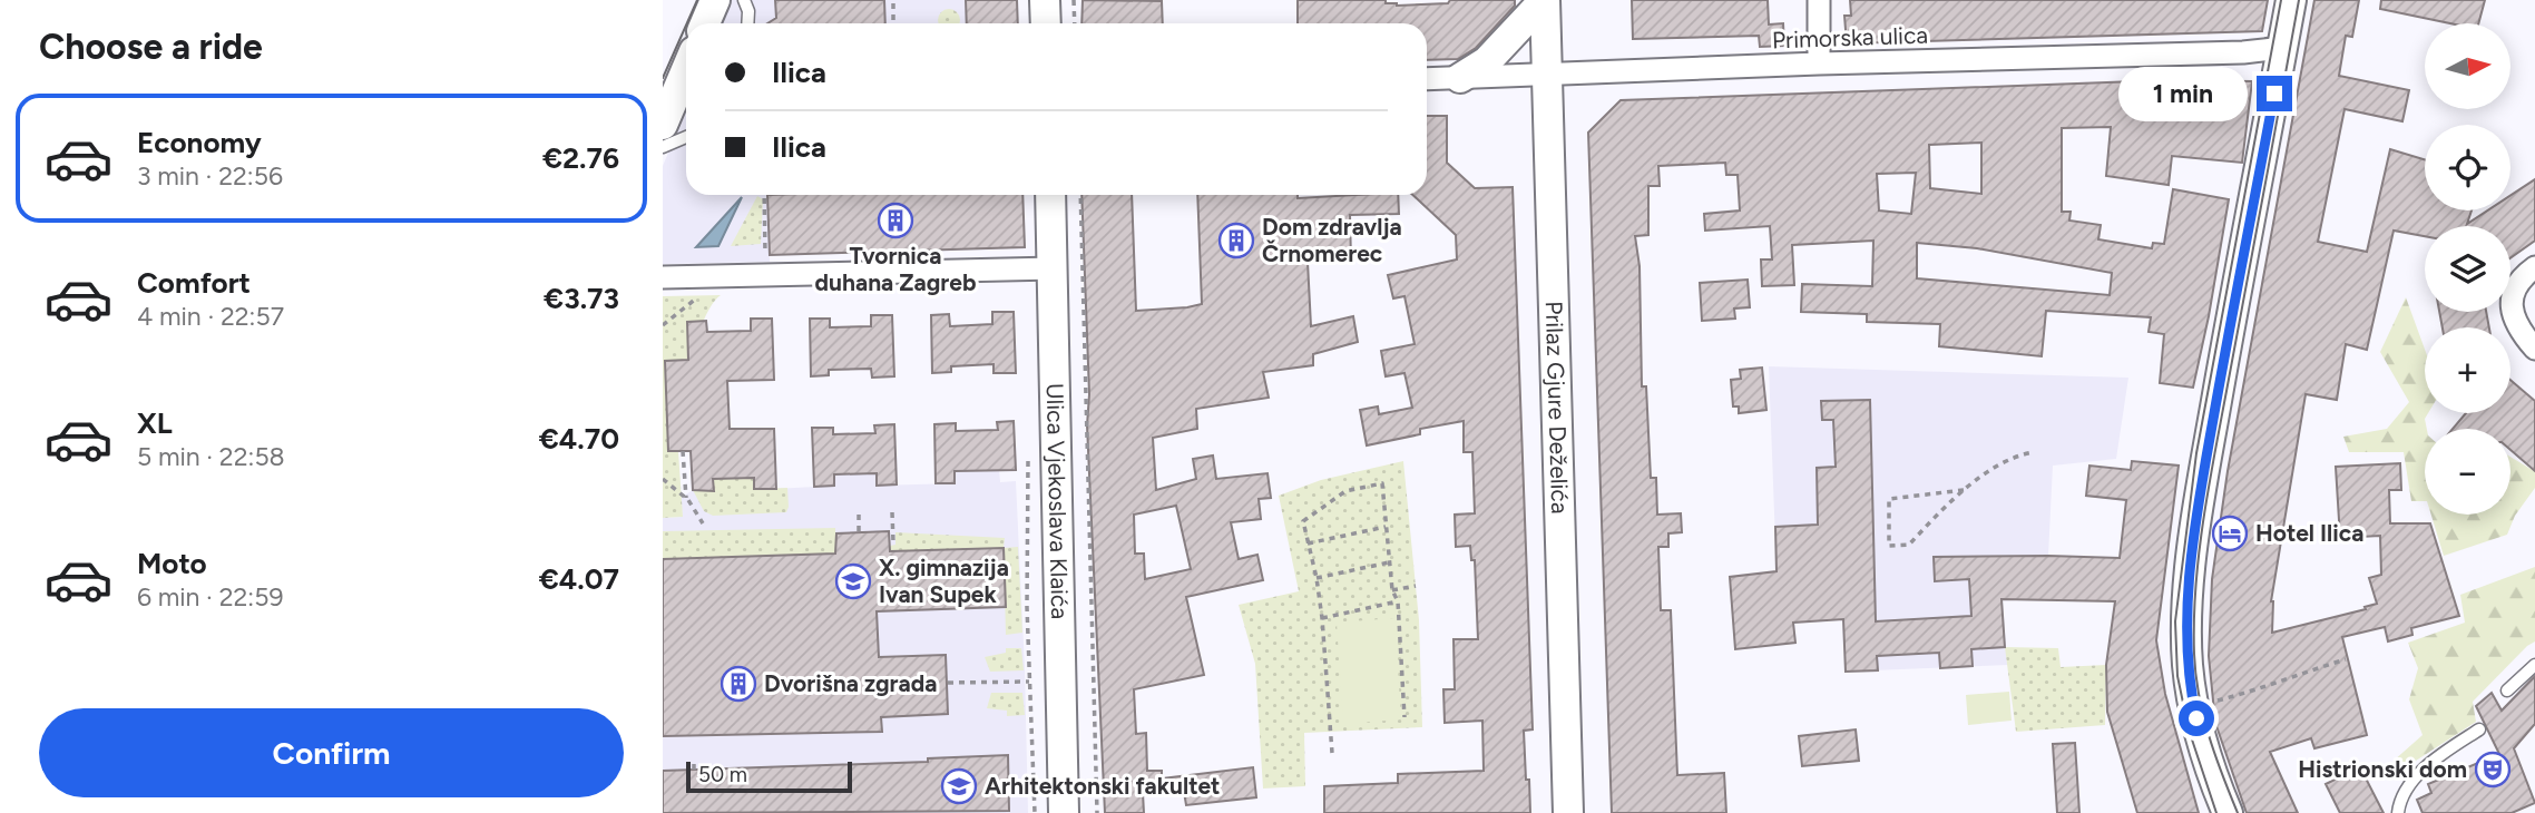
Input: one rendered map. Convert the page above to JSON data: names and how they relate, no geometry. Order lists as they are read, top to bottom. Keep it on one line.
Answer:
{"streets":{"main road":["Prilaz Gjure Deželića","Ulica Vjekoslava Klaića"],"street":["Primorska ulica"]},"crossings":[["Primorska ulica","Prilaz Gjure Deželića"]],"places":{"building":["Tvornica duhana Zagreb","Dom zdravlja Črnomerec","Dvorišna zgrada"],"hotel":["Hotel Ilica"],"school or university":["X. gimnazija Ivan Supek","Arhitektonski fakultet"],"theatre":["Histrionski dom"]},"scale_bar":"50 m","north":"right","page":{"heading":"Choose a ride","map_buttons":["+","−"],"banner":["Ilica","Ilica"],"bubble":"1 min","list":[{"name":"Economy","note":"3 min · 22:56","value":"€2.76"},{"name":"Comfort","note":"4 min · 22:57","value":"€3.73"},{"name":"XL","note":"5 min · 22:58","value":"€4.70"},{"name":"Moto","note":"6 min · 22:59","value":"€4.07"}],"buttons":"Confirm","scale":"50 m"}}
